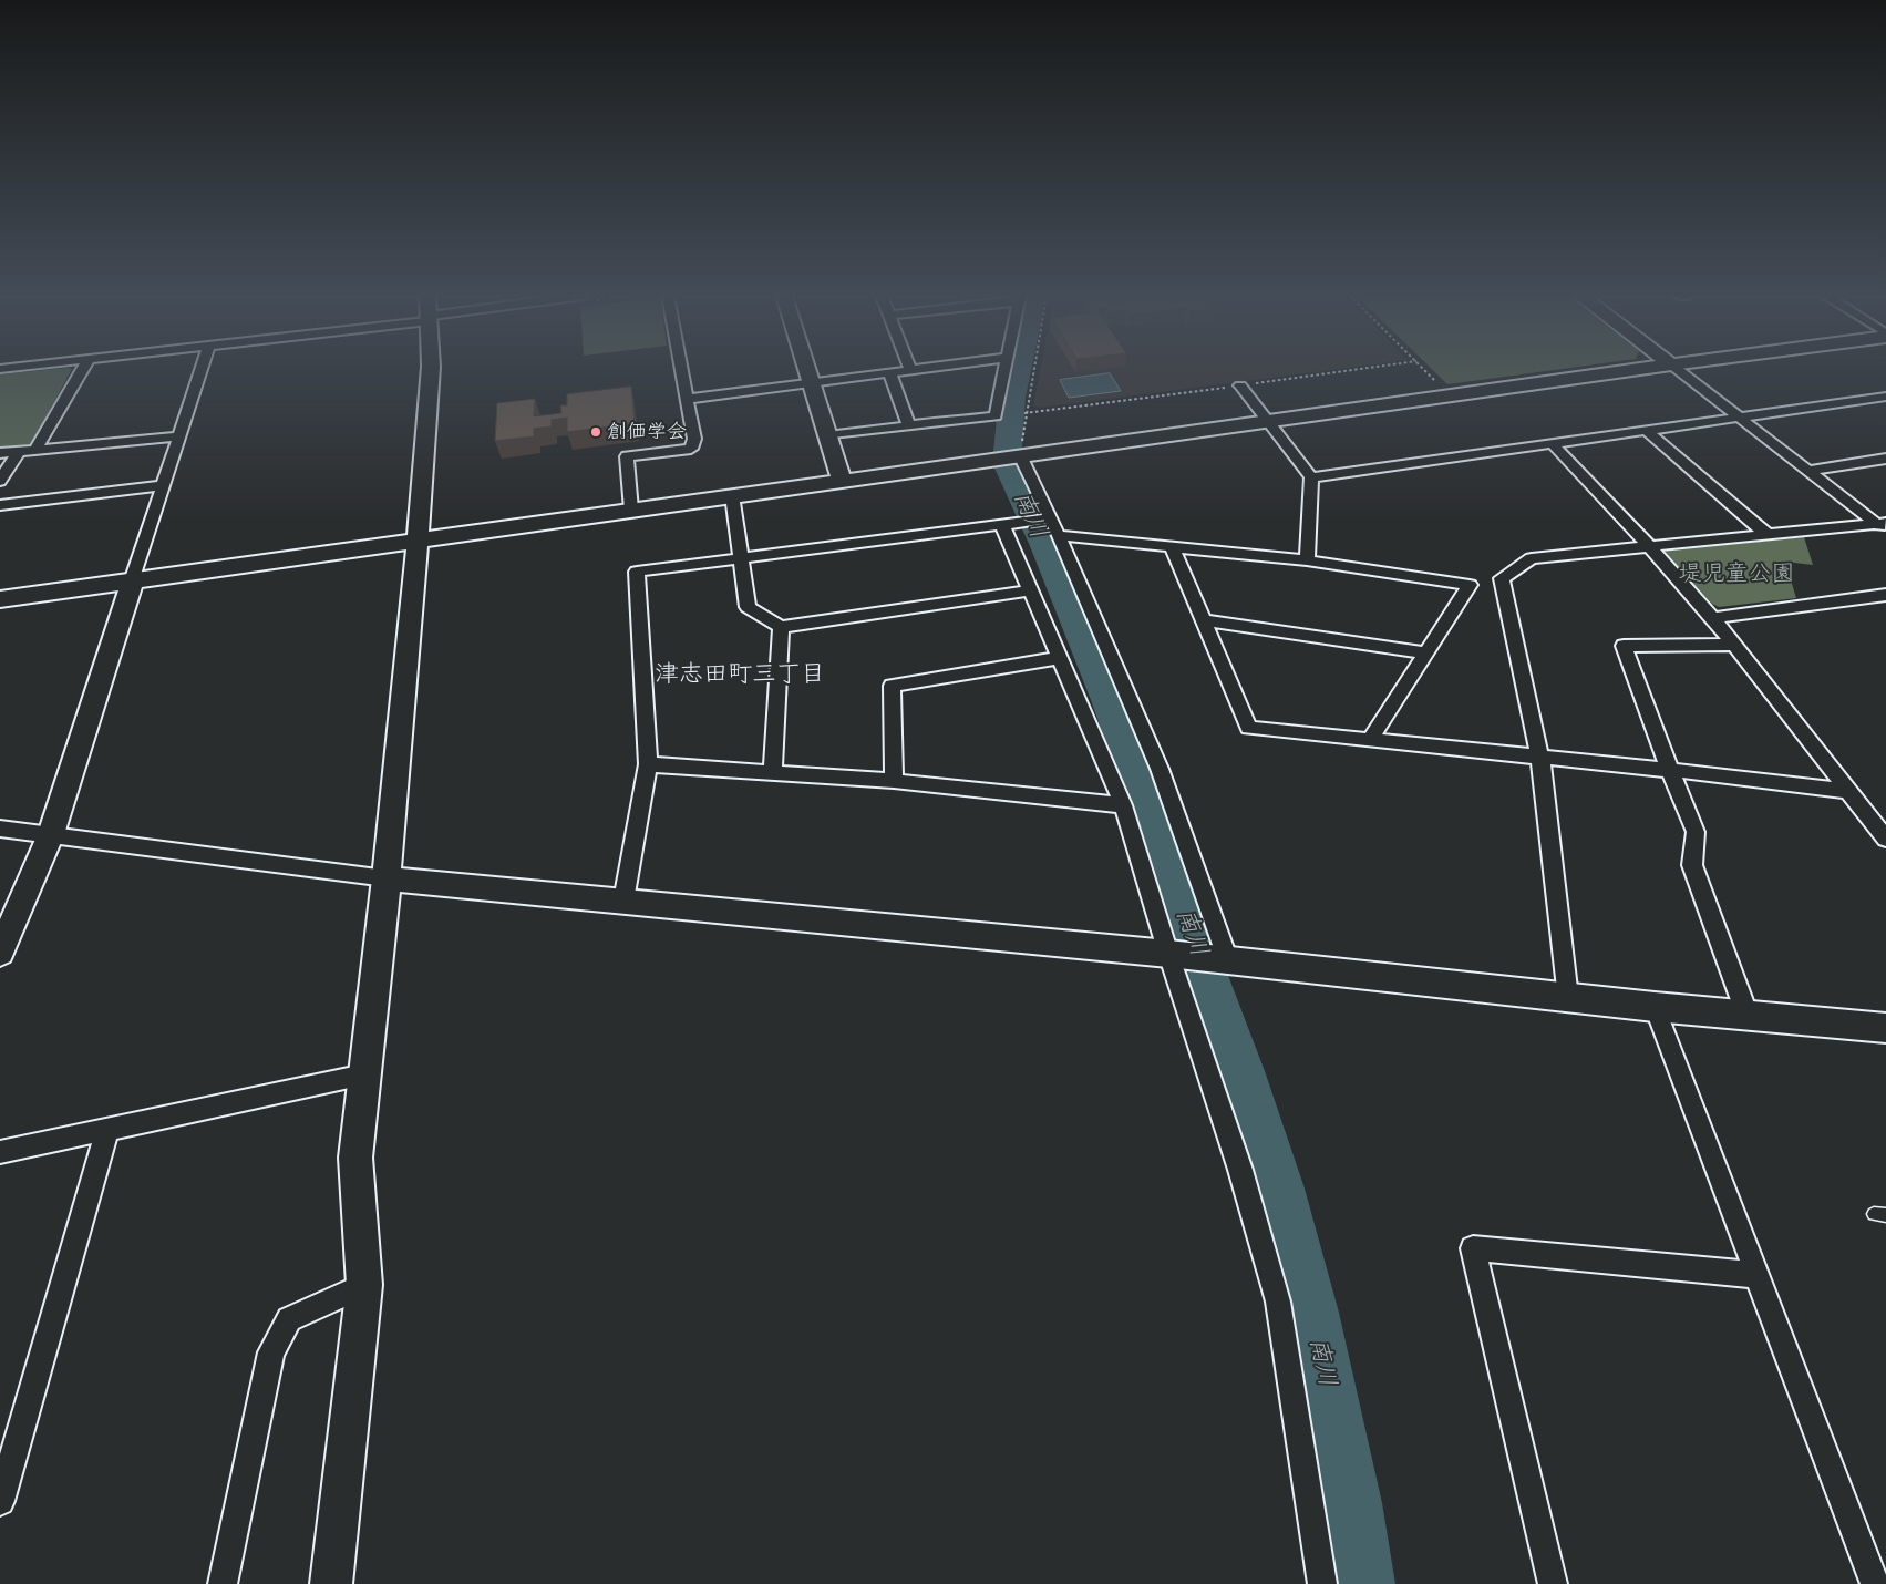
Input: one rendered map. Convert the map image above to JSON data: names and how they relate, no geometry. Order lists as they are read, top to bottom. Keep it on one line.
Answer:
{"districts":["津志田町三丁目"],"water":["南川"],"parks":["堤児童公園"],"places":["創価学会"]}
